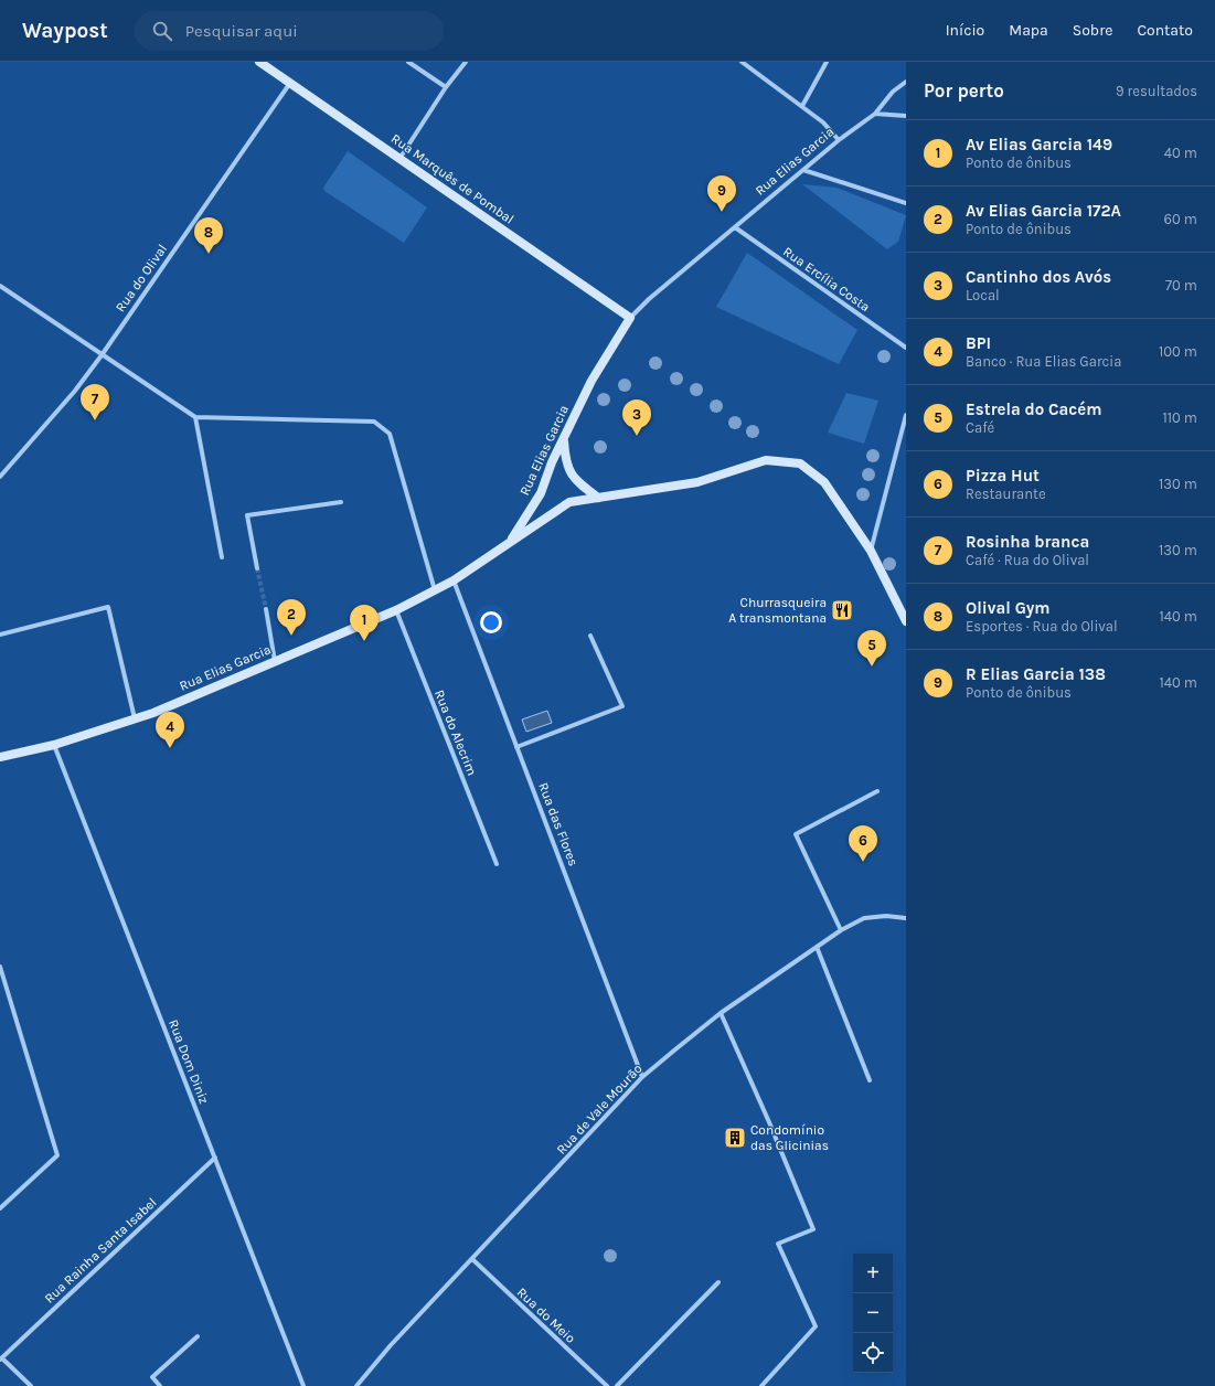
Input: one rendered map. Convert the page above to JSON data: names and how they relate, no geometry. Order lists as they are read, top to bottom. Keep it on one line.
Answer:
{"streets":{"street":["Rua Elias Garcia","Rua Marquês de Pombal","Rua do Olival","Rua Ercília Costa","Rua do Alecrim","Rua das Flores","Rua Dom Diniz","Rua de Vale Mourão","Rua Rainha Santa Isabel","Rua do Meio"]},"crossings":[["Rua Elias Garcia","Rua Marquês de Pombal"],["Rua Elias Garcia","Rua Ercília Costa"],["Rua Elias Garcia","Rua do Alecrim"],["Rua Elias Garcia","Rua das Flores"],["Rua Elias Garcia","Rua Dom Diniz"],["Rua Marquês de Pombal","Rua do Olival"],["Rua das Flores","Rua de Vale Mourão"],["Rua Dom Diniz","Rua Rainha Santa Isabel"],["Rua de Vale Mourão","Rua do Meio"]],"places":{"restaurant":["Churrasqueira A transmontana"],"building":["Condomínio das Glicinias"]},"page":{"header":"Waypost","search":"Pesquisar aqui","nav":["Início","Mapa","Sobre","Contato"],"heading":["Por perto","9 resultados"],"list":[{"mark":"1","name":"Av Elias Garcia 149","note":"Ponto de ônibus","value":"40 m"},{"mark":"2","name":"Av Elias Garcia 172A","note":"Ponto de ônibus","value":"60 m"},{"mark":"3","name":"Cantinho dos Avós","note":"Local","value":"70 m"},{"mark":"4","name":"BPI","note":"Banco · Rua Elias Garcia","value":"100 m"},{"mark":"5","name":"Estrela do Cacém","note":"Café","value":"110 m"},{"mark":"6","name":"Pizza Hut","note":"Restaurante","value":"130 m"},{"mark":"7","name":"Rosinha branca","note":"Café · Rua do Olival","value":"130 m"},{"mark":"8","name":"Olival Gym","note":"Esportes · Rua do Olival","value":"140 m"},{"mark":"9","name":"R Elias Garcia 138","note":"Ponto de ônibus","value":"140 m"}],"pins":["9","8","7","3","2","1","5","4","6"],"map_buttons":["+","−"]}}
